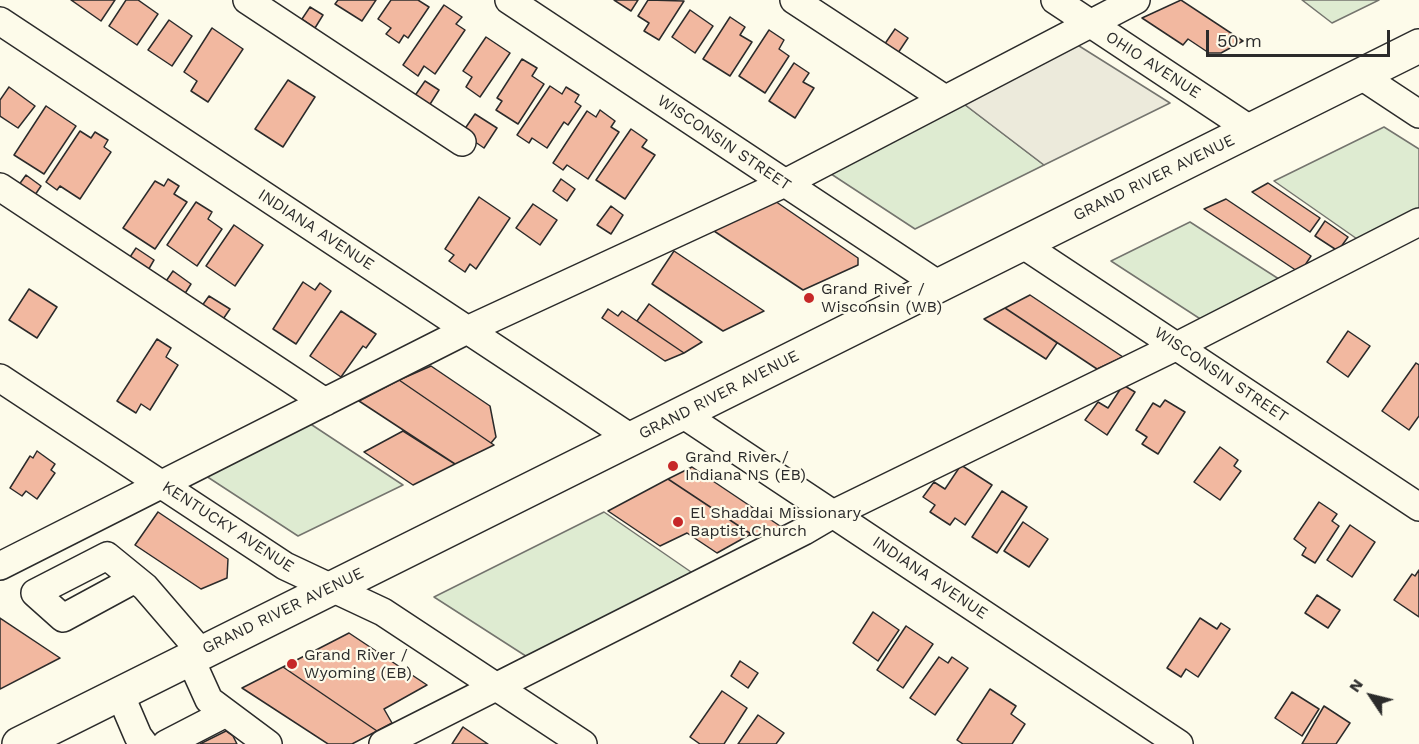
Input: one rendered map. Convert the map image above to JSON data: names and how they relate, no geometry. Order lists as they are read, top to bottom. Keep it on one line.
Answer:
{"streets":{"main road":["GRAND RIVER AVENUE"],"street":["OHIO AVENUE","WISCONSIN STREET","INDIANA AVENUE","KENTUCKY AVENUE"]},"crossings":[["OHIO AVENUE","GRAND RIVER AVENUE"],["WISCONSIN STREET","GRAND RIVER AVENUE"],["GRAND RIVER AVENUE","INDIANA AVENUE"],["GRAND RIVER AVENUE","KENTUCKY AVENUE"]],"places":["Grand River / Wisconsin (WB)","Grand River / Indiana NS (EB)","El Shaddai Missionary Baptist Church","Grand River / Wyoming (EB)"],"scale_bar":"50 m","north":"top left"}
